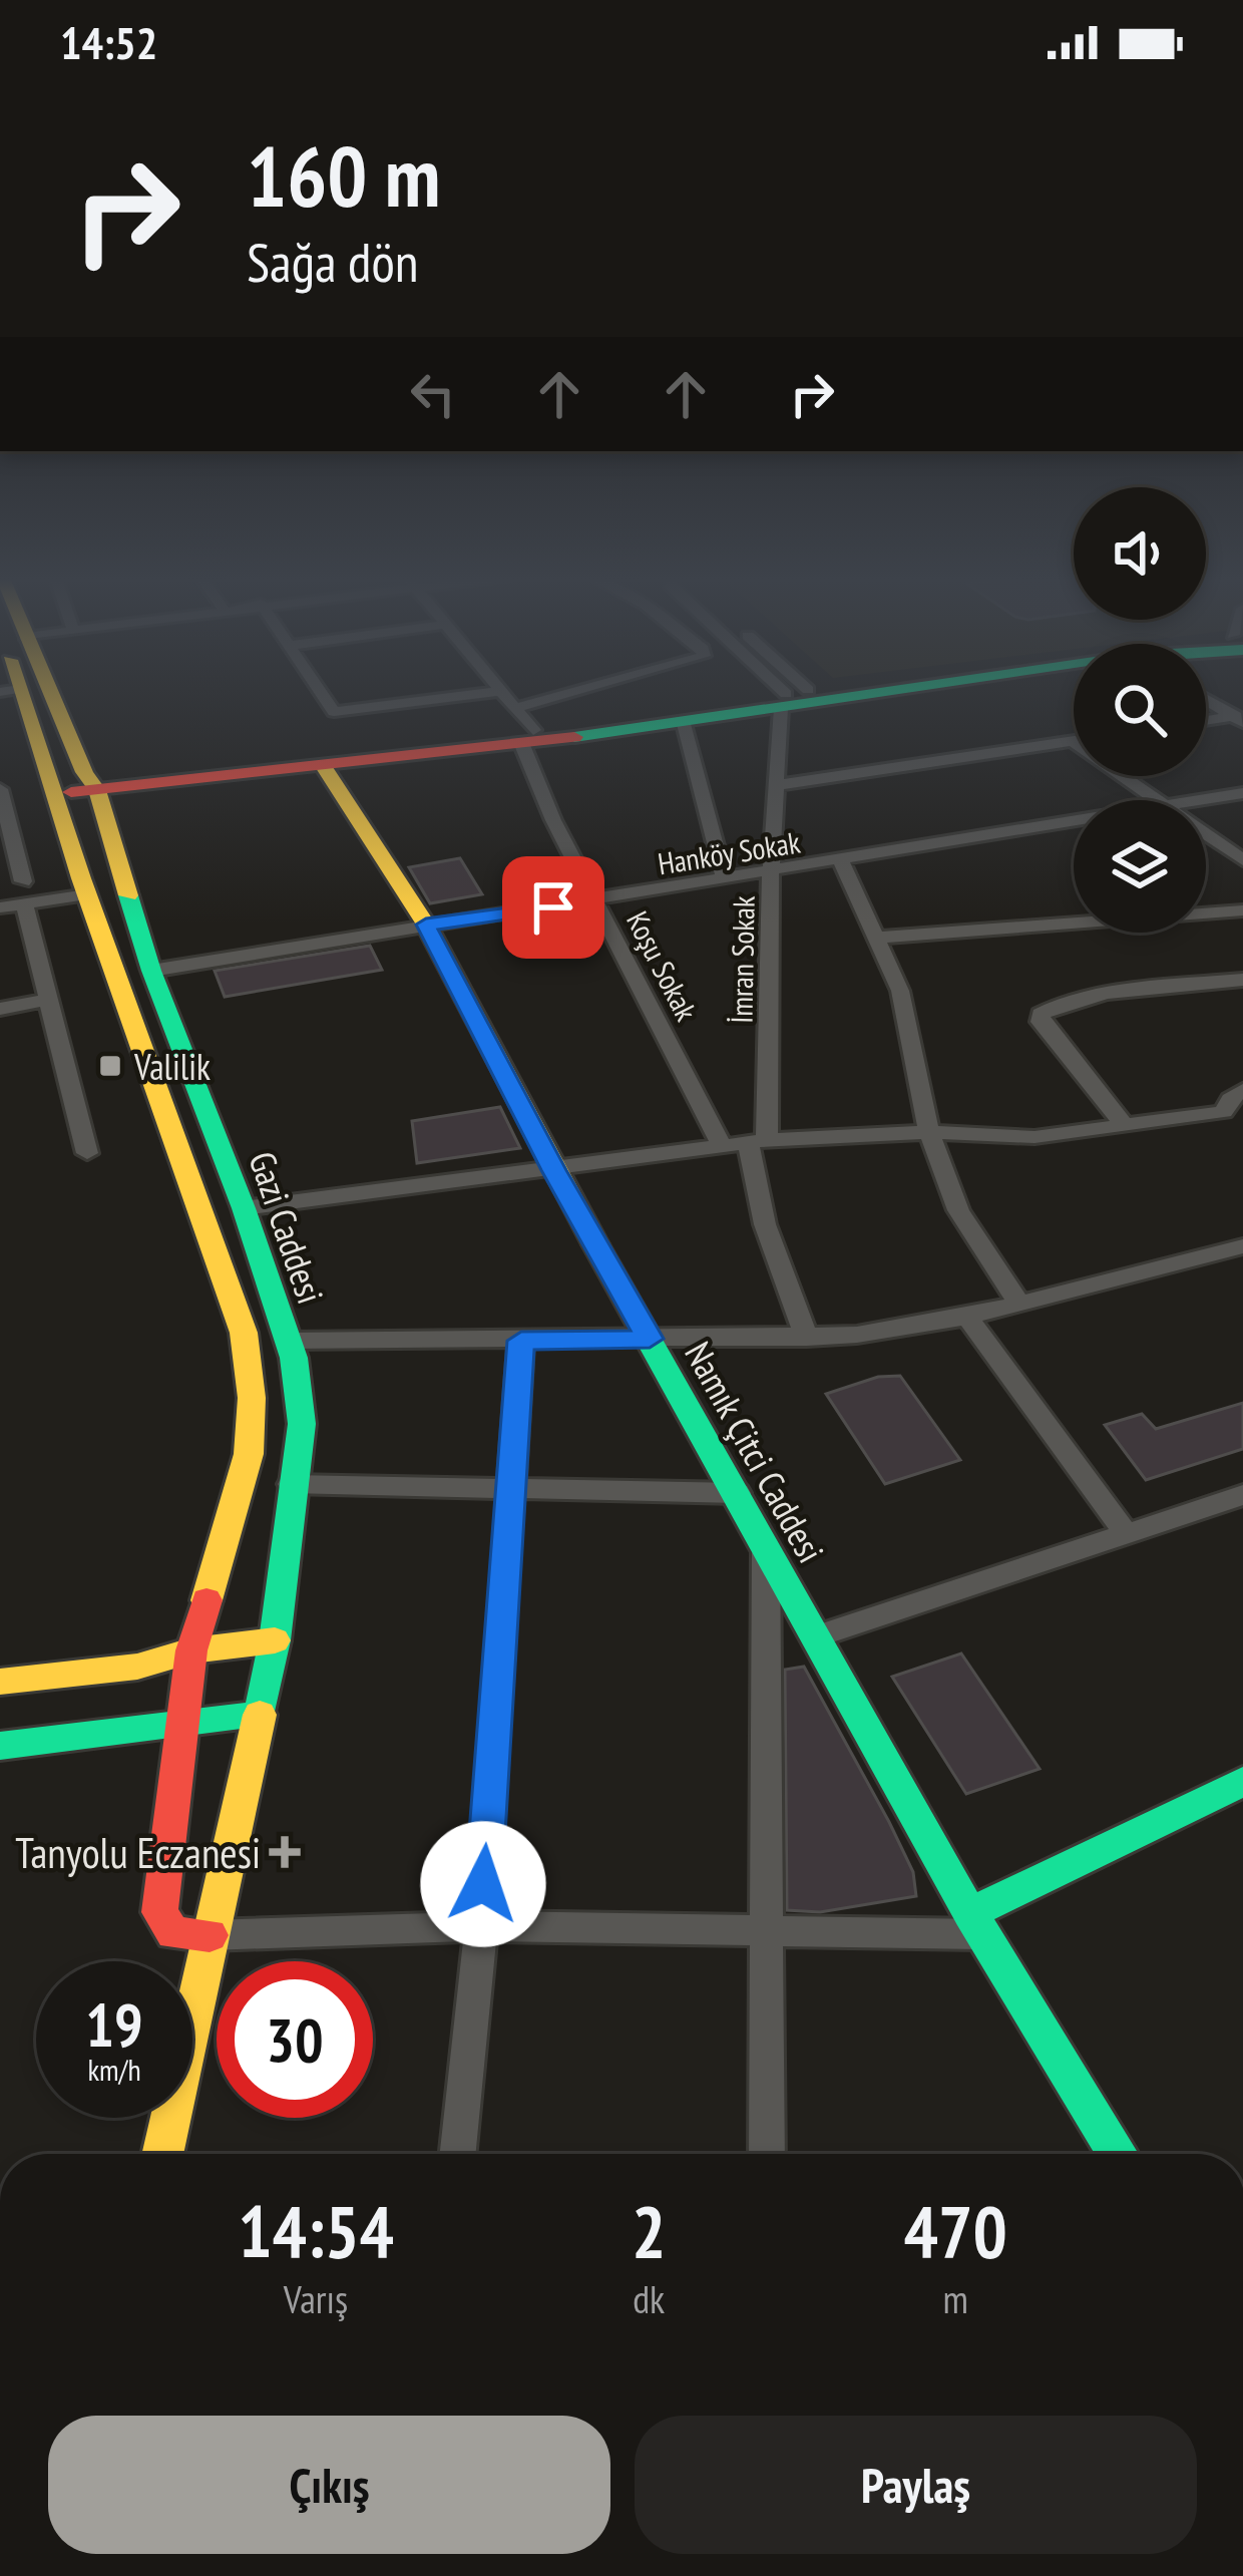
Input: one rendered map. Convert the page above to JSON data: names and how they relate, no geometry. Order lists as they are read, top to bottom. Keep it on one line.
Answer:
{"streets":{"main road":["Gazi Caddesi","Namık Çitci Caddesi"],"street":["Hanköy Sokak","İmran Sokak","Koşu Sokak"]},"crossings":[["Hanköy Sokak","İmran Sokak"],["Hanköy Sokak","Koşu Sokak"],["Hanköy Sokak","Gazi Caddesi"],["Hanköy Sokak","Namık Çitci Caddesi"]],"places":{"transit":["Valilik"],"health":["Tanyolu Eczanesi"]},"page":{"status":"14:52","turn":["160 m","Sağa dön"],"speed":"19 km/h","limit":"30","eta":["14:54","Varış","2","dk","470","m"],"buttons":["Çıkış","Paylaş"]}}
